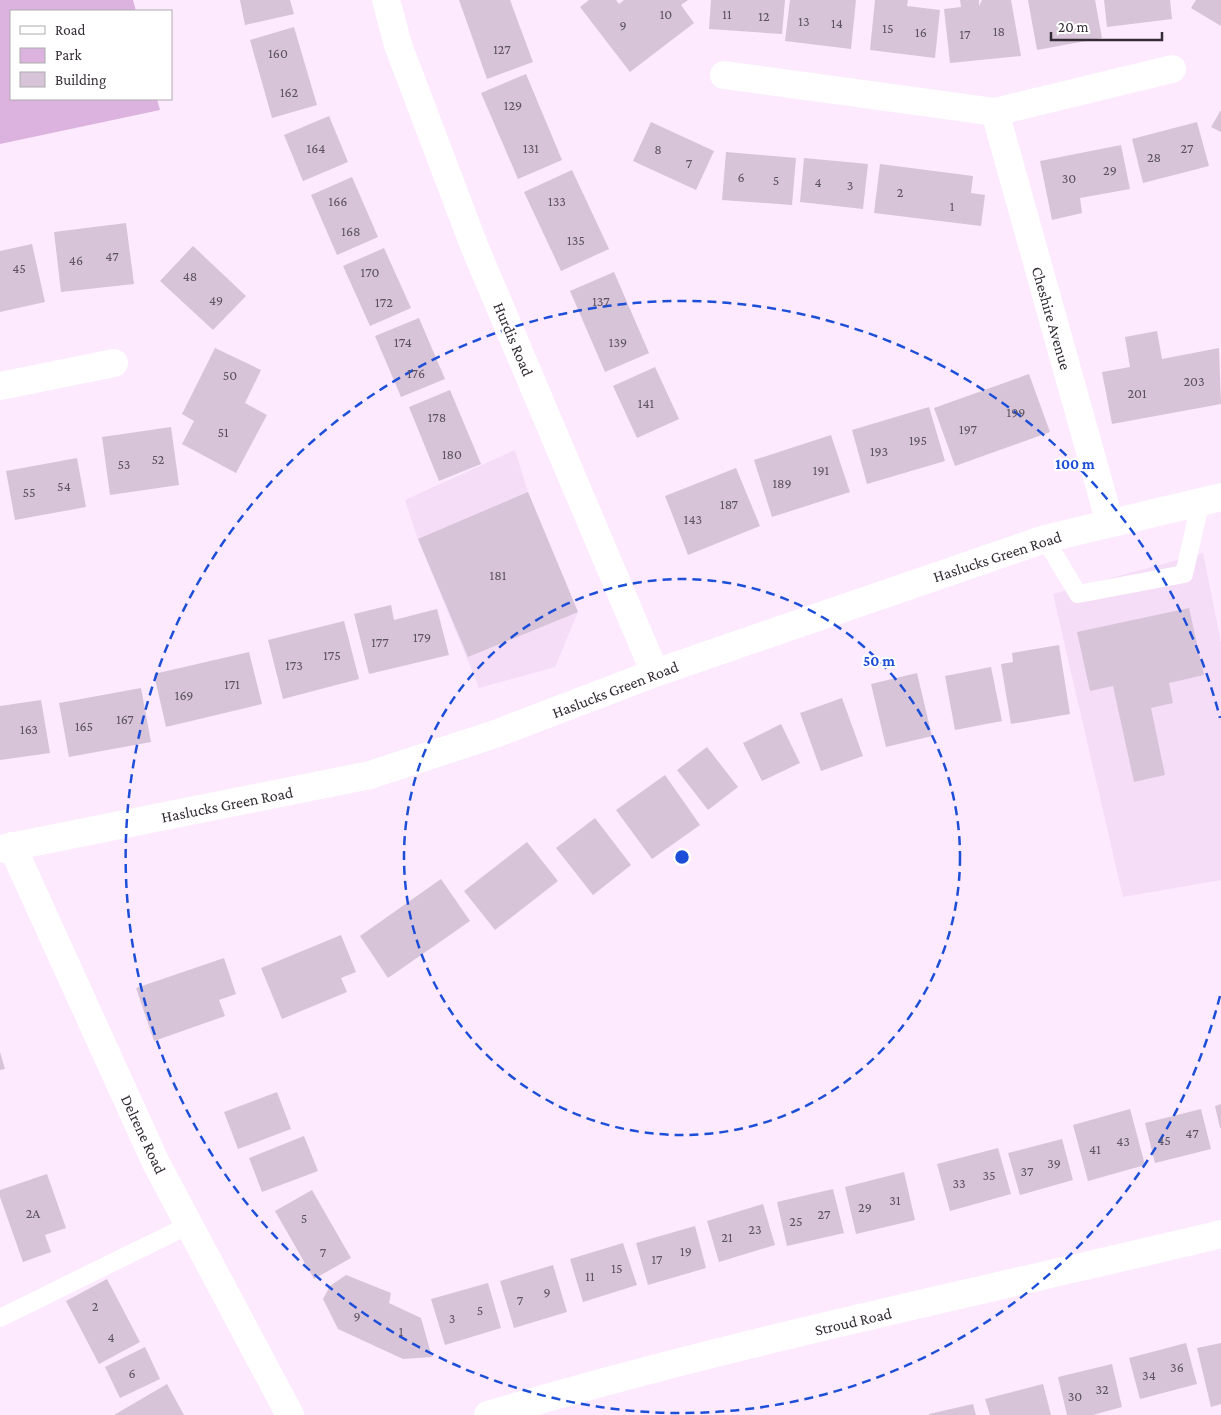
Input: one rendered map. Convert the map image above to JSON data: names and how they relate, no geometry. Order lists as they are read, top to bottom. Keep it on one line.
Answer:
{"streets":{"street":["Cheshire Avenue","Hurdis Road","Haslucks Green Road","Delrene Road","Stroud Road"]},"crossings":[["Cheshire Avenue","Haslucks Green Road"],["Hurdis Road","Haslucks Green Road"],["Haslucks Green Road","Delrene Road"]],"house_numbers":["10","11","12","13","14","9","15","18","16","17","127","160","162","129","164","131","27","8","28","7","29","6","30","5","4","3","2","166","133","1","168","135","47","46","45","170","48","49","137","172","174","139","176","50","203","201","141","199","178","197","51","195","193","180","52","53","191","189","54","55","187","143","181","179","177","175","173","171","169","167","165","163","47","45","43","41","39","37","35","33","31","29","2A","27","5","25","23","21","19","7","17","15","11","9","7","2","5","9","3","1","4","36","6","34","32","30"],"legend":["Road","Park","Building"],"scale_bar":"20 m","rings":["100 m","50 m"]}
